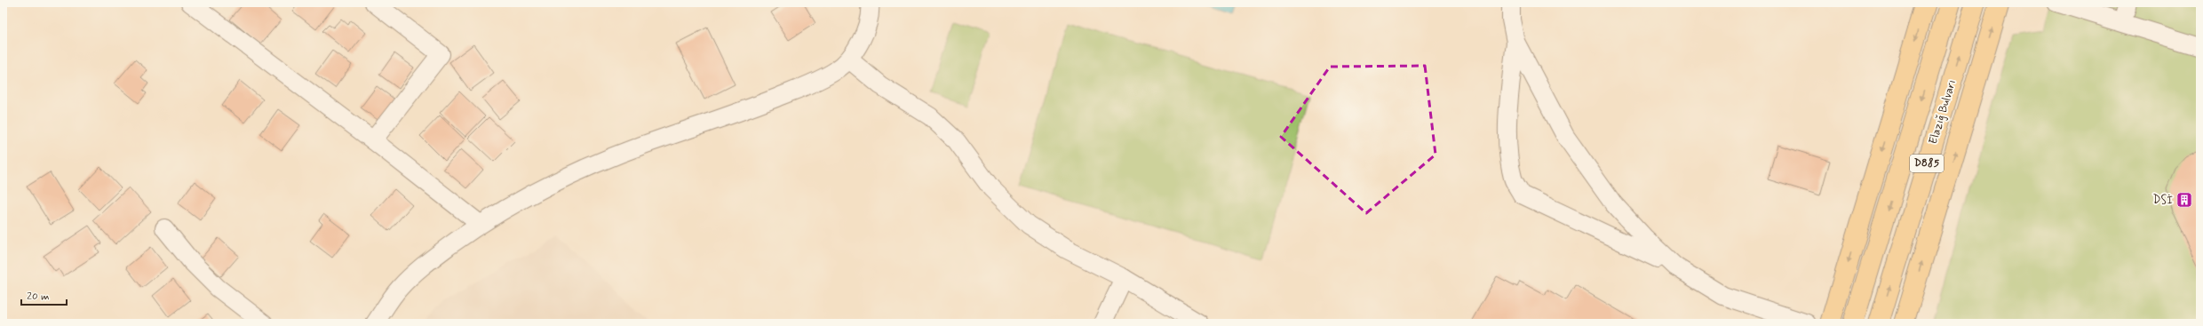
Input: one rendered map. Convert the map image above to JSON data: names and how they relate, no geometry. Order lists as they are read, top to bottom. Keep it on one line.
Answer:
{"streets":{"highway":["Elazığ Bulvarı","D885"]},"places":{"building":["DSİ"]},"scale_bar":"20 m"}
